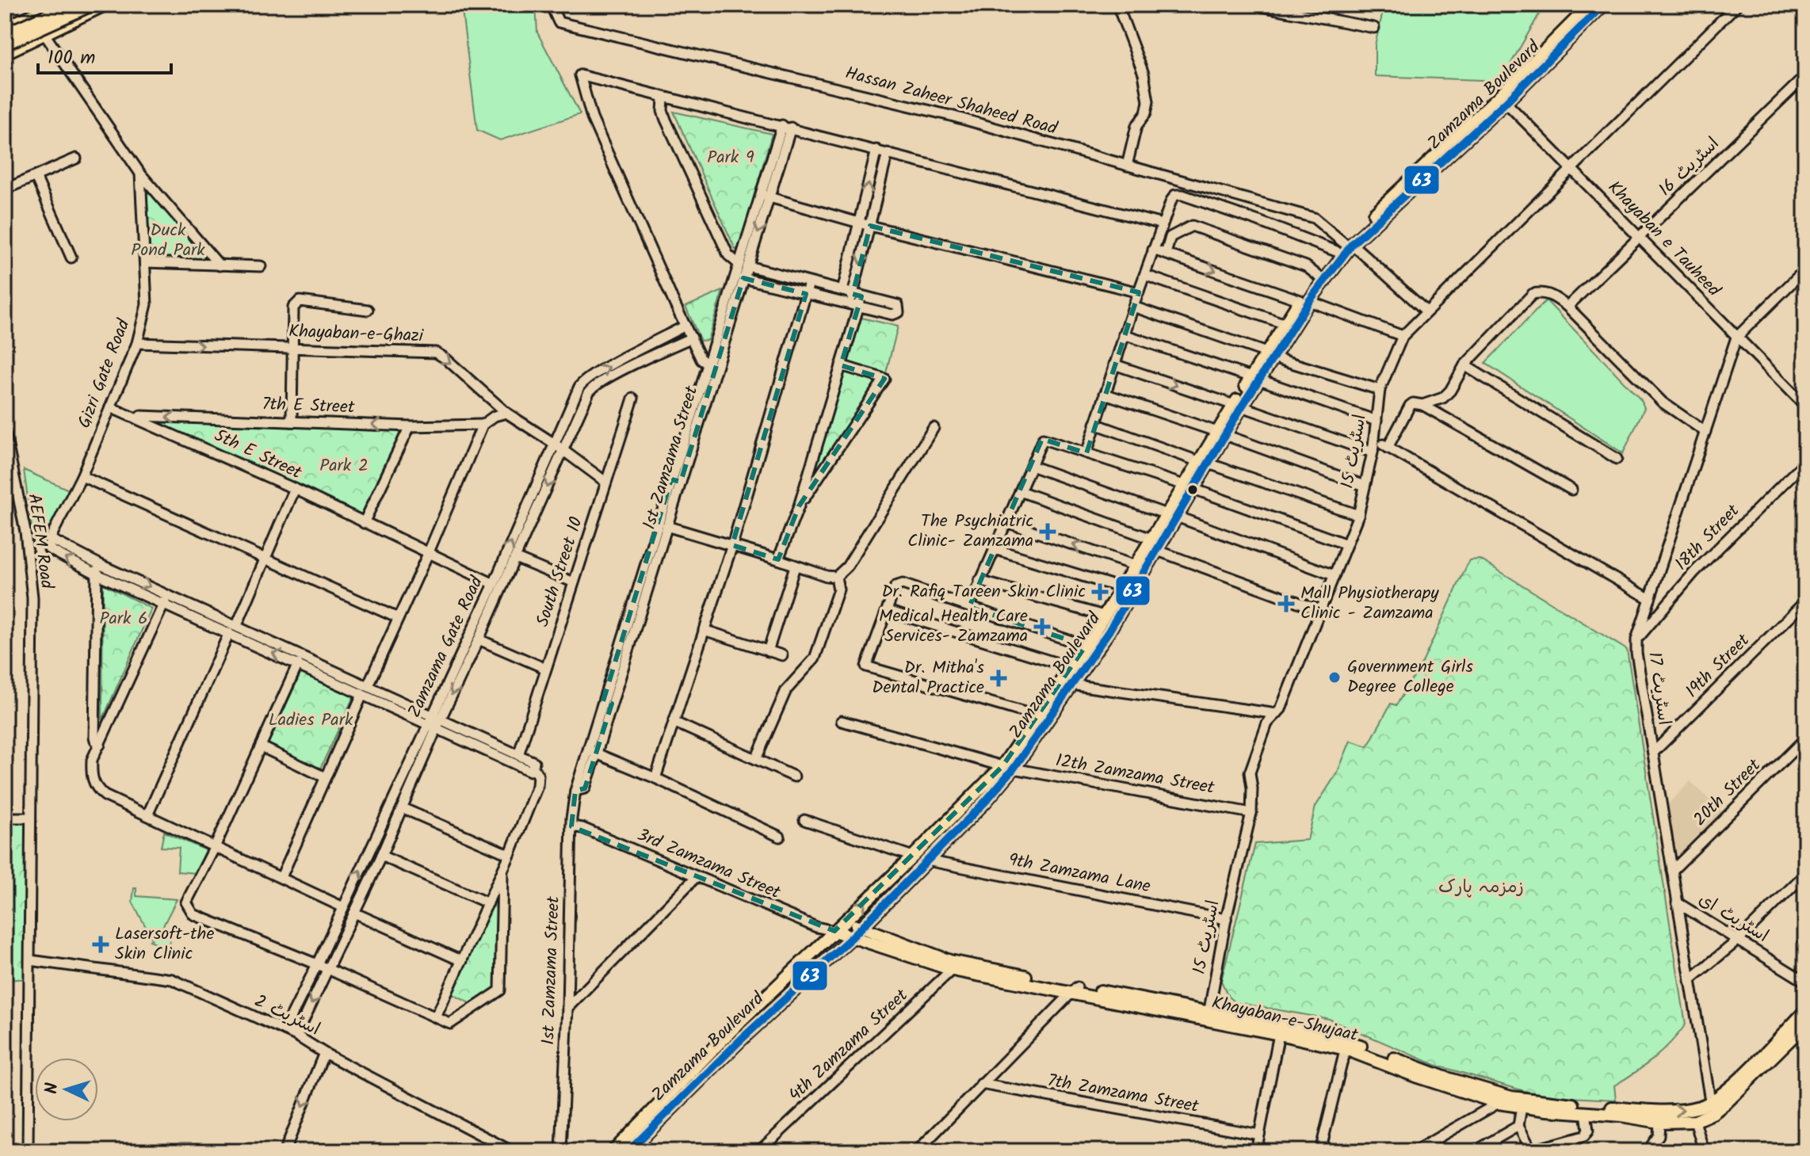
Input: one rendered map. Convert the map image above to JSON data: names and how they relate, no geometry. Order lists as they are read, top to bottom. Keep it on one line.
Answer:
{"streets":{"main road":["Zamzama Boulevard","Khayaban-e-Shujaat"],"street":["Hassan Zaheer Shaheed Road","اسٹریٹ 16","Khayaban e Tauheed","Khayaban-e-Ghazi","Gizri Gate Road","7th E Street","اسٹریٹ 15","5th E Street","1st Zamzama Street","18th Street","AEFEM Road","South Street 10","Zamzama Gate Road","19th Street","اسٹریٹ 17","12th Zamzama Street","20th Street","3rd Zamzama Street","9th Zamzama Lane","اسٹریٹ ای","اسٹریٹ 2","4th Zamzama Street","7th Zamzama Street"]},"crossings":[["Zamzama Boulevard","Hassan Zaheer Shaheed Road"],["Zamzama Boulevard","Khayaban e Tauheed"],["Zamzama Boulevard","12th Zamzama Street"],["Zamzama Boulevard","3rd Zamzama Street"],["Zamzama Boulevard","9th Zamzama Lane"],["Zamzama Boulevard","Khayaban-e-Shujaat"],["Hassan Zaheer Shaheed Road","اسٹریٹ 15"],["اسٹریٹ 16","Khayaban e Tauheed"],["Khayaban e Tauheed","اسٹریٹ 15"],["Khayaban e Tauheed","اسٹریٹ 17"],["Khayaban-e-Ghazi","Gizri Gate Road"],["Khayaban-e-Ghazi","South Street 10"],["Khayaban-e-Ghazi","Zamzama Gate Road"],["Gizri Gate Road","5th E Street"],["7th E Street","5th E Street"],["اسٹریٹ 15","12th Zamzama Street"],["اسٹریٹ 15","9th Zamzama Lane"],["اسٹریٹ 15","Khayaban-e-Shujaat"],["5th E Street","Zamzama Gate Road"],["1st Zamzama Street","3rd Zamzama Street"],["18th Street","اسٹریٹ 17"],["AEFEM Road","اسٹریٹ 2"],["Zamzama Gate Road","اسٹریٹ 2"],["19th Street","اسٹریٹ 17"],["اسٹریٹ 17","20th Street"],["اسٹریٹ 17","اسٹریٹ ای"],["اسٹریٹ 17","Khayaban-e-Shujaat"],["3rd Zamzama Street","Khayaban-e-Shujaat"],["Khayaban-e-Shujaat","4th Zamzama Street"]],"one_way":["Khayaban-e-Ghazi","7th E Street"],"parks":["Park 9","Duck Pond Park","Park 2","Park 6","Ladies Park","زمزمہ پارک"],"places":{"health":["The Psychiatric Clinic- Zamzama","Dr. Rafiq Tareen Skin Clinic","Mall Physiotherapy Clinic - Zamzama","Medical Health Care Services- Zamzama","Dr. Mitha's Dental Practice","Lasersoft-the Skin Clinic"],"other":["Government Girls Degree College"]},"lines":["transit line 63"],"scale_bar":"100 m","north":"left"}
